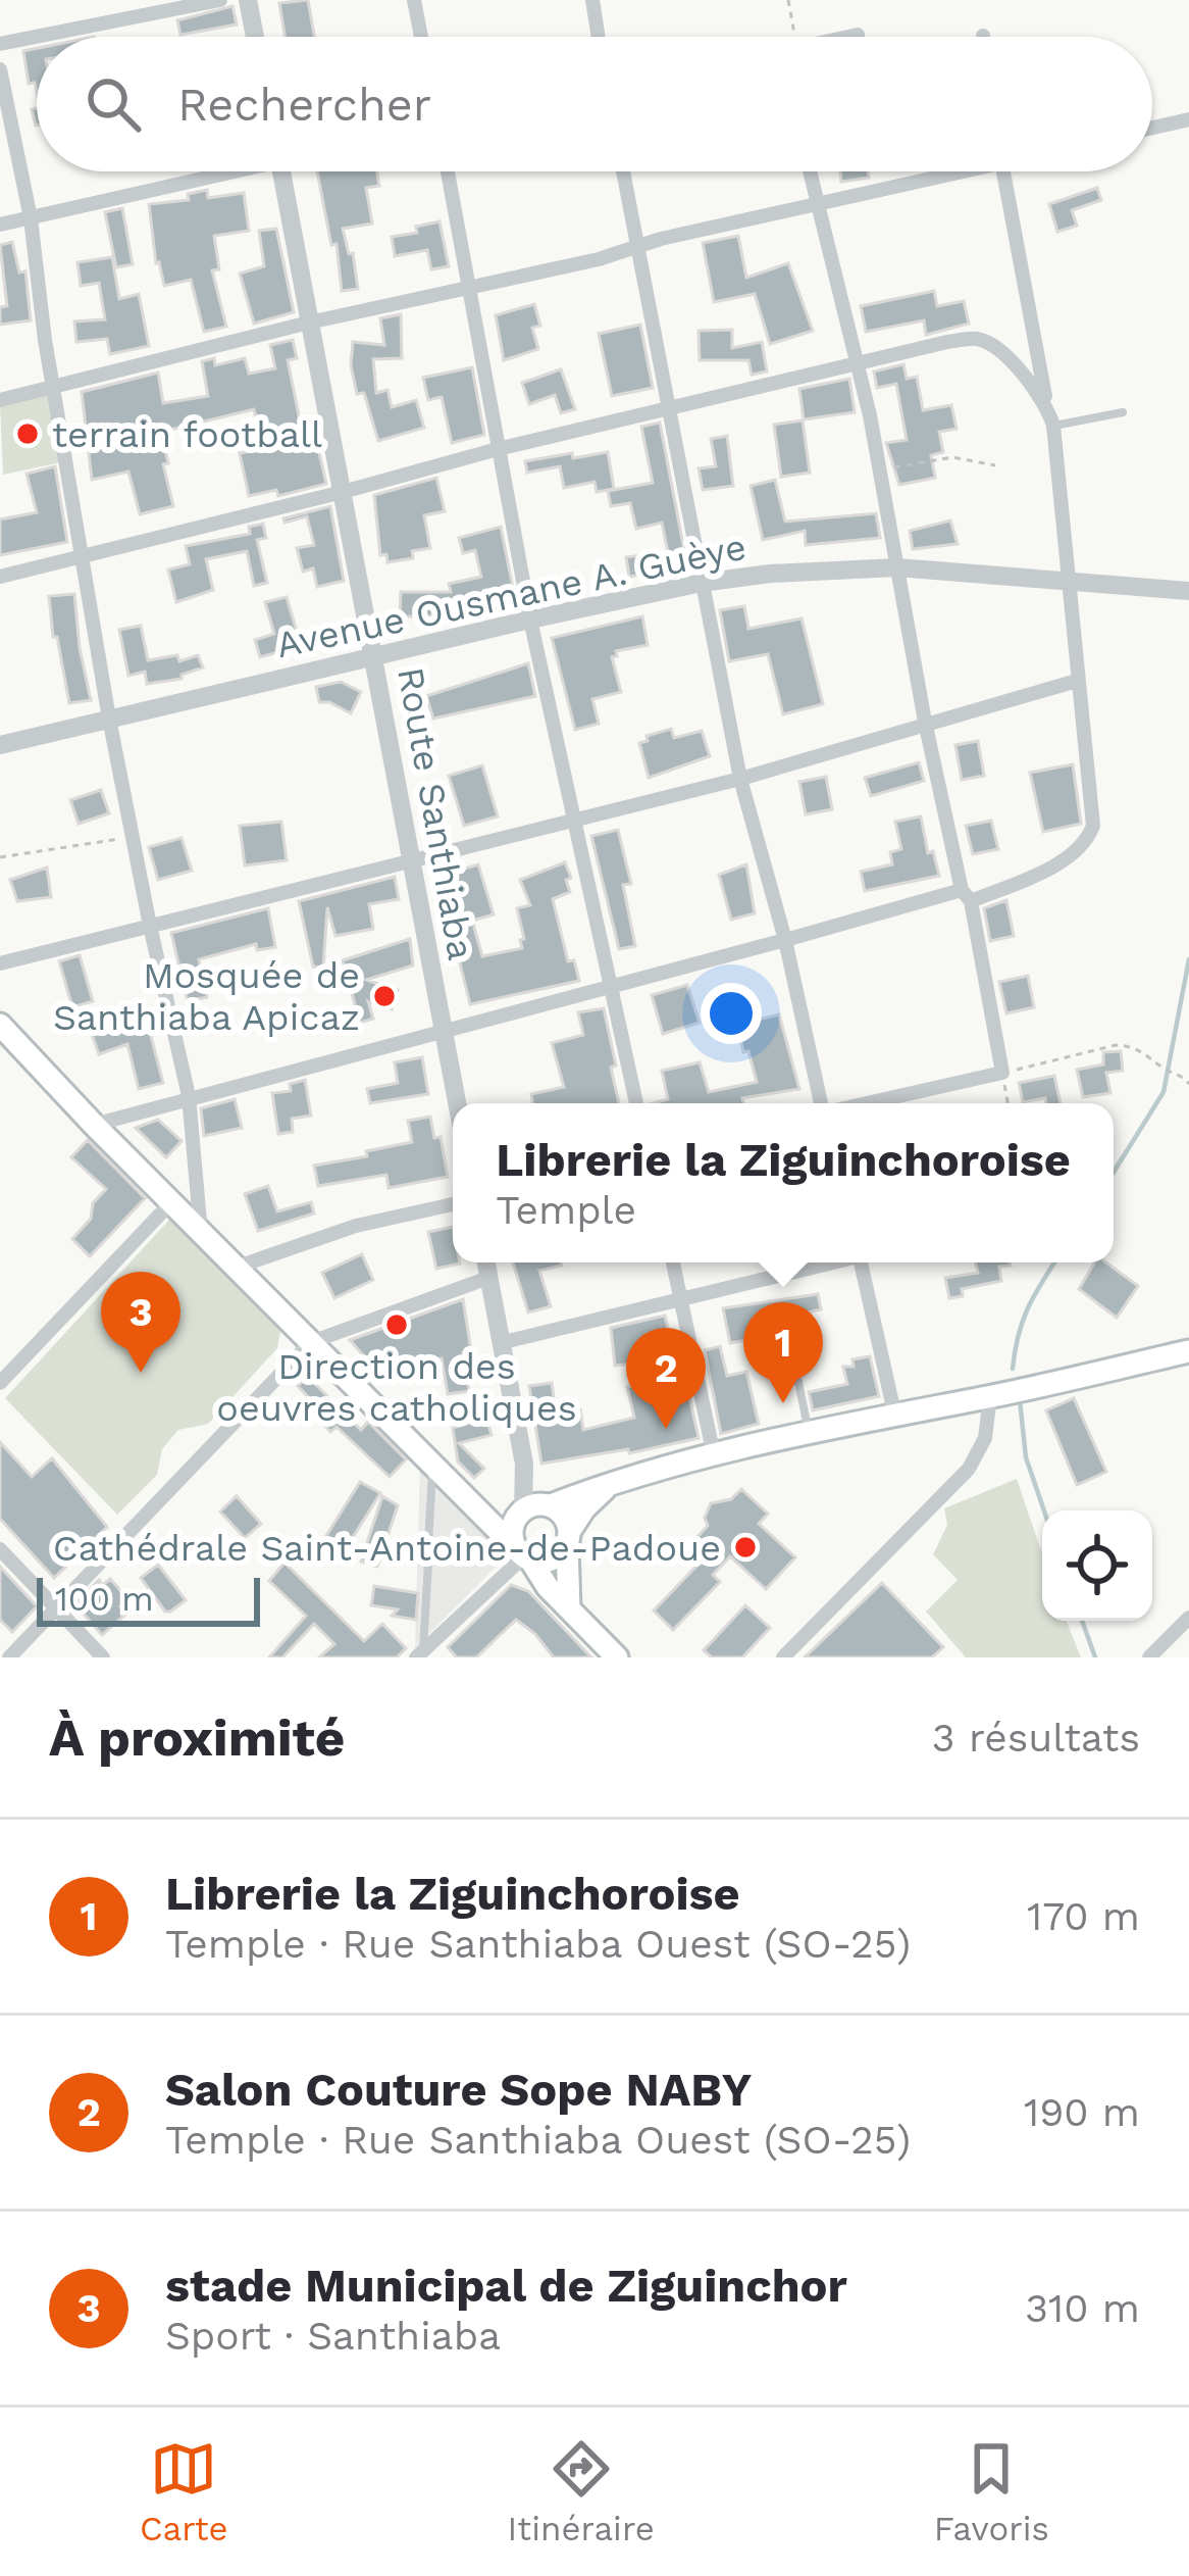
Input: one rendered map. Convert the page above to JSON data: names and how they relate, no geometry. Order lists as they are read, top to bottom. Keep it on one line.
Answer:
{"streets":{"street":["Avenue Ousmane A. Guèye","Route Santhiaba"]},"crossings":[["Avenue Ousmane A. Guèye","Route Santhiaba"]],"places":["terrain football","Mosquée de Santhiaba Apicaz","Direction des oeuvres catholiques","Cathédrale Saint-Antoine-de-Padoue"],"scale_bar":"100 m","page":{"search":"Rechercher","popup":["Librerie la Ziguinchoroise","Temple"],"pins":["3","1","2"],"scale":"100 m","heading":["À proximité","3 résultats"],"list":[{"mark":"1","name":"Librerie la Ziguinchoroise","note":"Temple · Rue Santhiaba Ouest (SO-25)","value":"170 m"},{"mark":"2","name":"Salon Couture Sope NABY","note":"Temple · Rue Santhiaba Ouest (SO-25)","value":"190 m"},{"mark":"3","name":"stade Municipal de Ziguinchor","note":"Sport · Santhiaba","value":"310 m"}],"nav":["Carte","Itinéraire","Favoris"]}}
